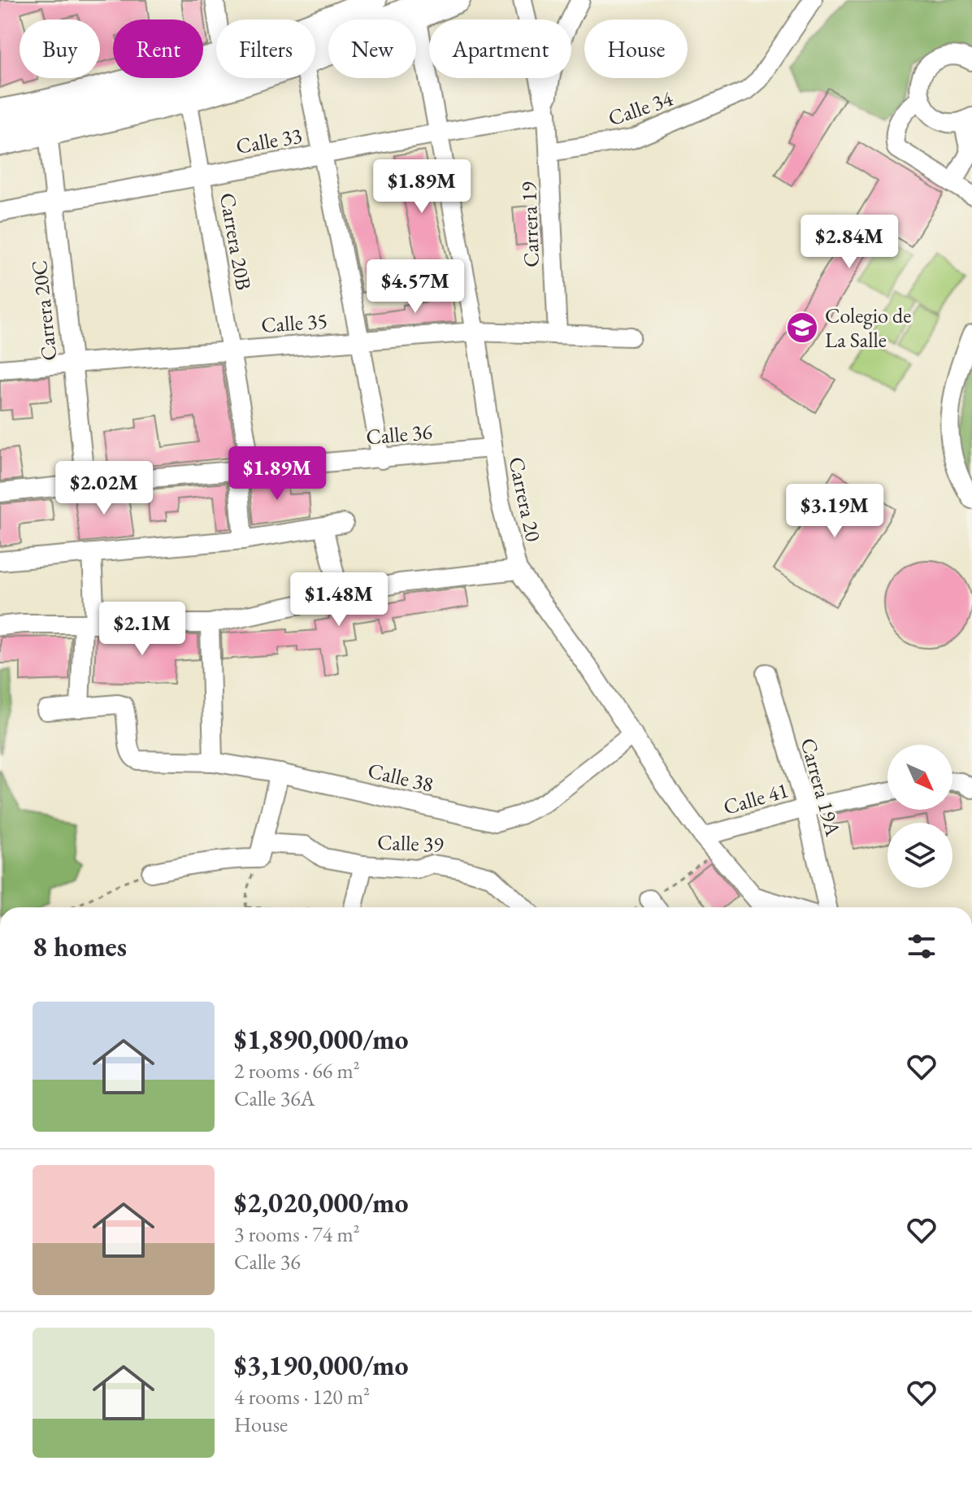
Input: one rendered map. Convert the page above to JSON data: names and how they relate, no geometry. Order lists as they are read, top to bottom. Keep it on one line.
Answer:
{"streets":{"street":["Calle 34","Calle 33","Carrera 19","Carrera 20B","Carrera 20C","Calle 35","Calle 36","Carrera 20","Calle 38","Carrera 19A","Calle 41","Calle 39"]},"crossings":[["Calle 34","Carrera 19"],["Calle 33","Carrera 19"],["Calle 33","Carrera 20B"],["Calle 33","Carrera 20C"],["Calle 33","Carrera 20"],["Carrera 19","Calle 35"],["Carrera 20B","Calle 35"],["Carrera 20B","Calle 36"],["Carrera 20C","Calle 35"],["Carrera 20C","Calle 36"],["Calle 35","Carrera 20"],["Calle 36","Carrera 20"],["Carrera 20","Calle 38"],["Carrera 20","Calle 41"],["Carrera 19A","Calle 41"]],"places":{"school or university":["Colegio de La Salle"]},"north":"bottom right","page":{"chip":["Buy","Rent","Filters","New","Apartment","House"],"price":["$1.89M","$2.84M","$4.57M","$1.89M","$2.02M","$3.19M","$1.48M","$2.1M"],"heading":"8 homes","list":[{"name":"$1,890,000/mo","note":"2 rooms · 66 m² · Calle 36A"},{"name":"$2,020,000/mo","note":"3 rooms · 74 m² · Calle 36"},{"name":"$3,190,000/mo","note":"4 rooms · 120 m² · House"}]}}
